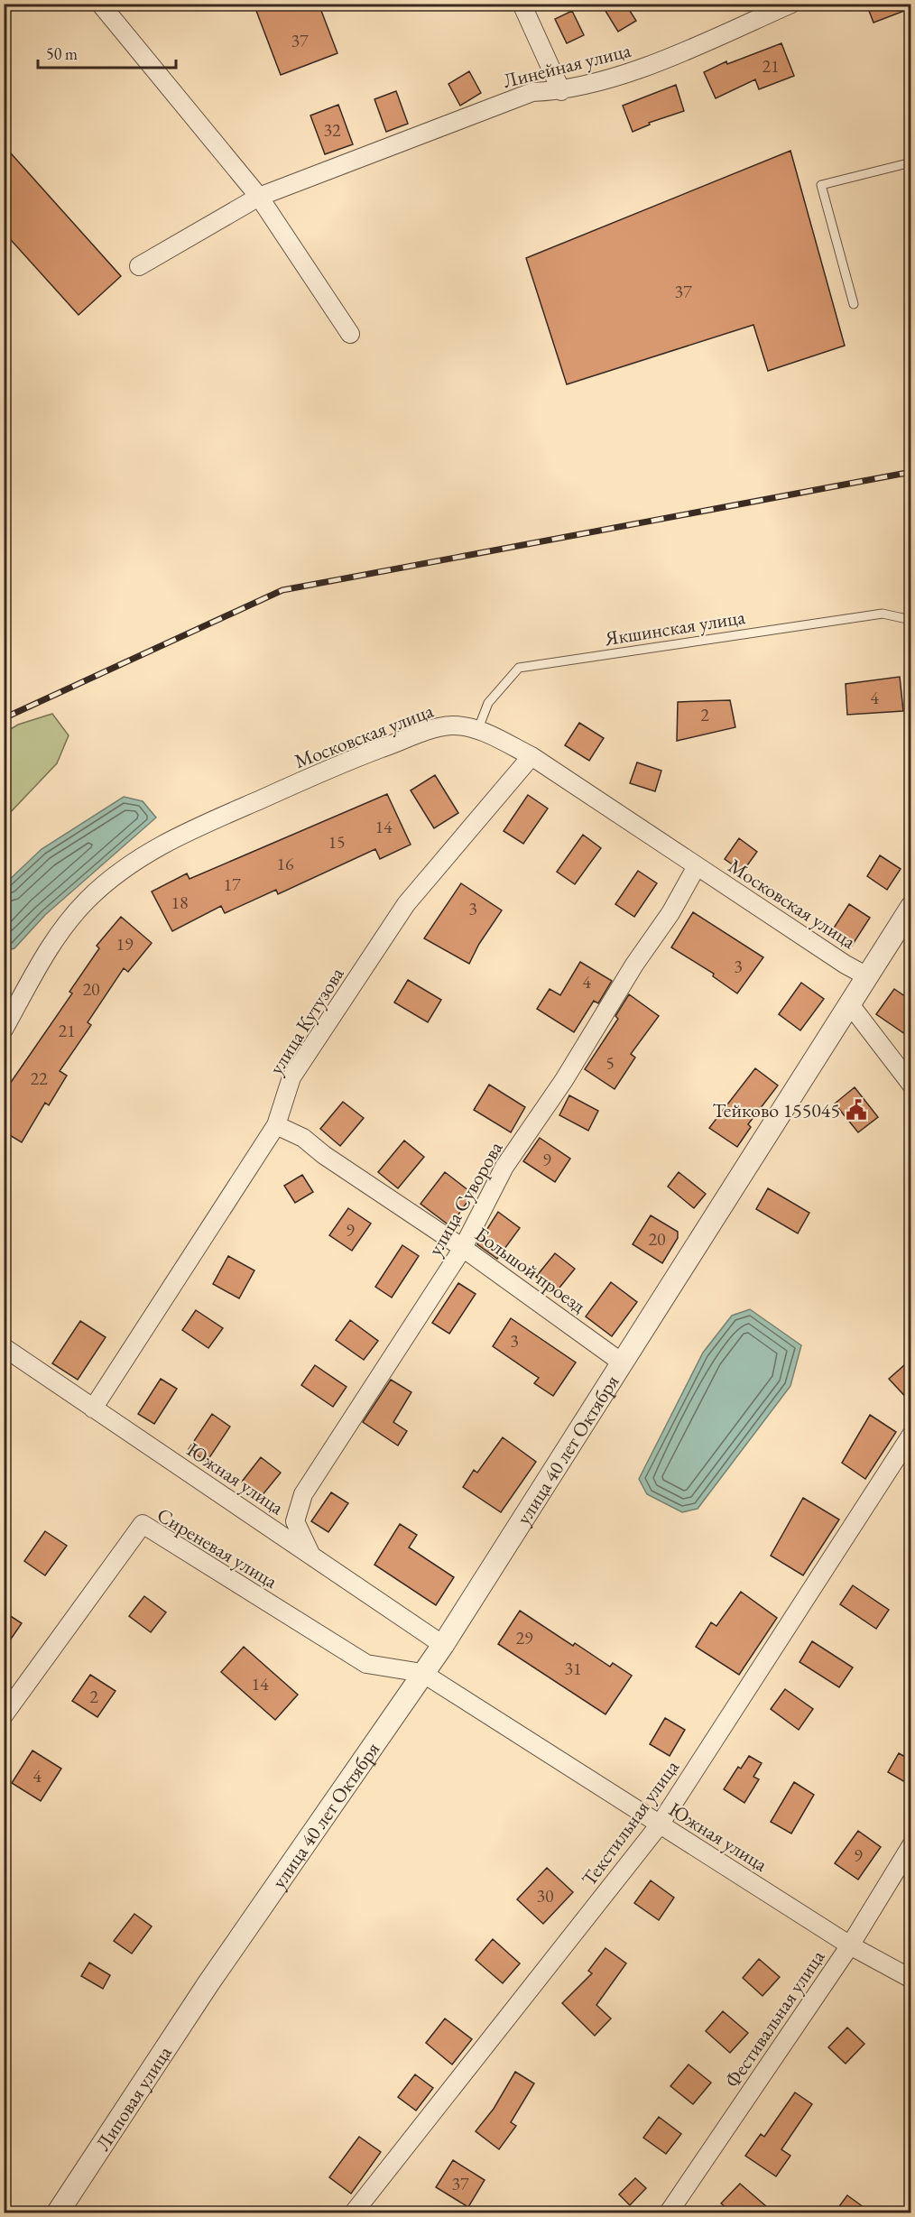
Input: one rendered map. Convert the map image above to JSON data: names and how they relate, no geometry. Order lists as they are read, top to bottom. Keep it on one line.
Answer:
{"streets":{"street":["Линейная улица","Московская улица","улица Кутузова","улица Суворова","Большой проезд","улица 40 лет Октября","Южная улица","Сиреневая улица","Текстильная улица","Фестивальная улица","Липовая улица"],"lane":["Якшинская улица"]},"crossings":[["Якшинская улица","Московская улица"],["Московская улица","улица Кутузова"],["Московская улица","улица Суворова"],["Московская улица","улица 40 лет Октября"],["улица Кутузова","Большой проезд"],["улица Кутузова","Южная улица"],["улица Суворова","Большой проезд"],["улица Суворова","Южная улица"],["Большой проезд","улица 40 лет Октября"],["улица 40 лет Октября","Южная улица"],["улица 40 лет Октября","Сиреневая улица"],["улица 40 лет Октября","Липовая улица"],["Южная улица","Сиреневая улица"],["Южная улица","Текстильная улица"],["Южная улица","Фестивальная улица"]],"places":{"public building":["Тейково 155045"]},"house_numbers":["37","21","32","37","4","2","14","15","16","17","18","3","19","3","4","20","21","5","22","9","9","20","3","29","31","14","2","4","9","30","37"],"scale_bar":"50 m"}
